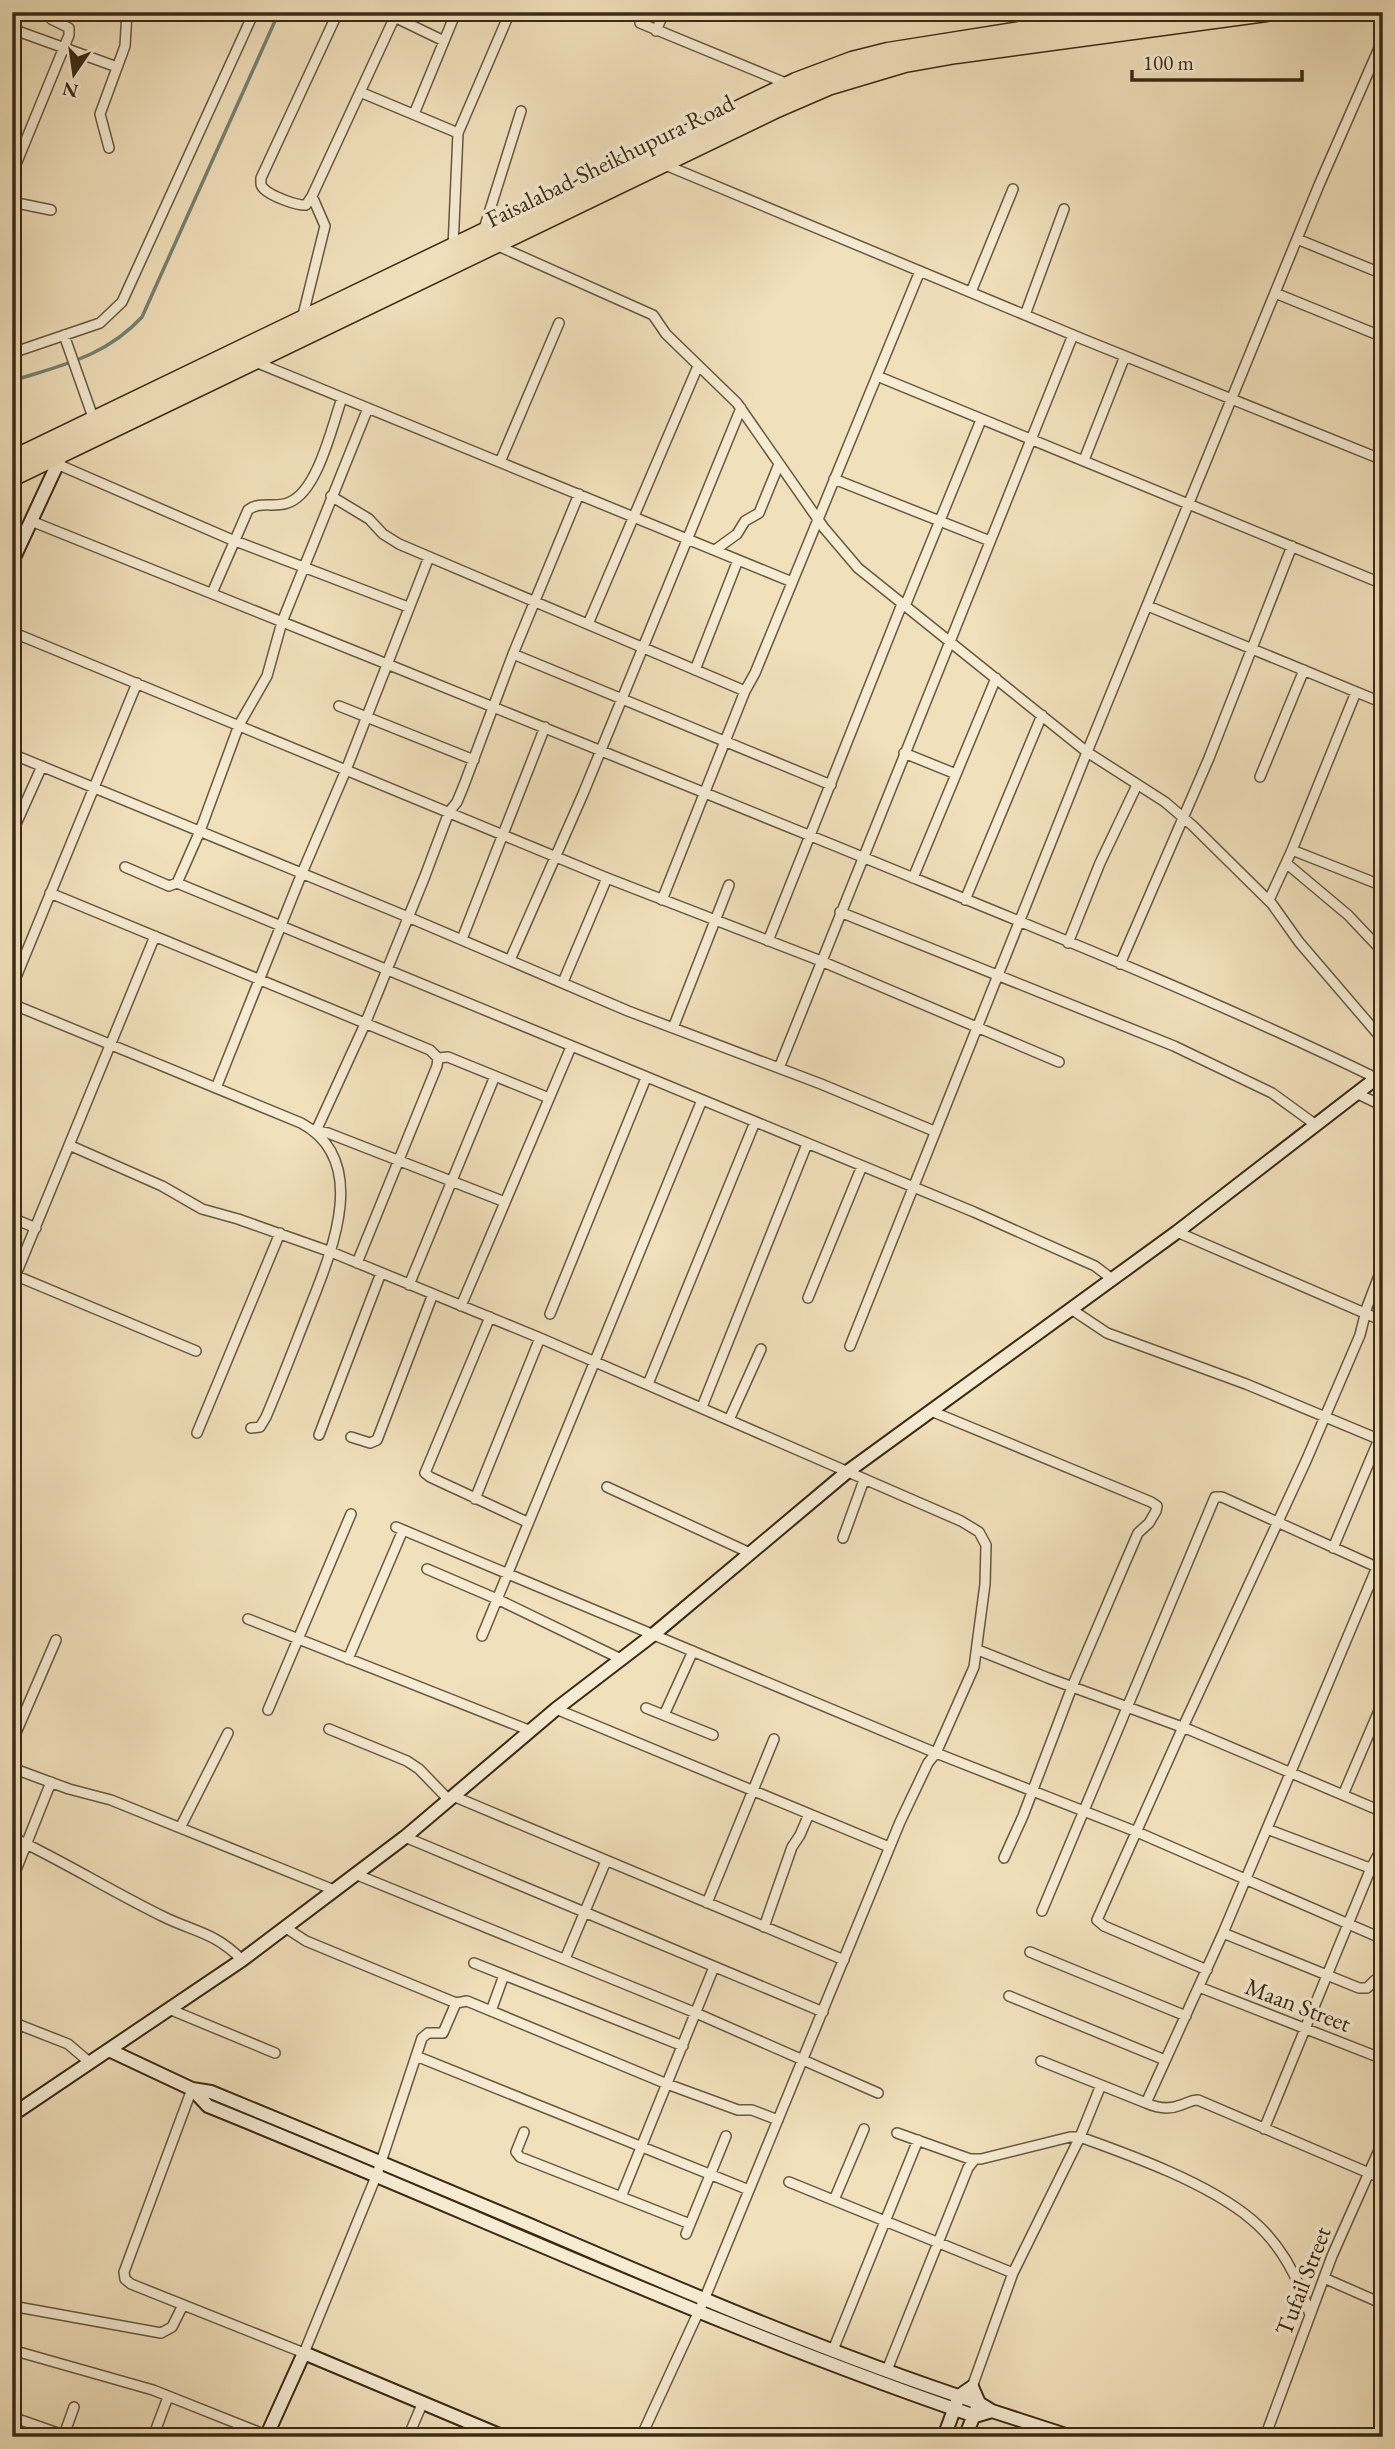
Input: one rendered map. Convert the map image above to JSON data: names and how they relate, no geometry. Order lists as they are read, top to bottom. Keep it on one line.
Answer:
{"streets":{"highway":["Faisalabad-Sheikhupura Road"],"street":["Maan Street","Tufail Street"]},"scale_bar":"100 m","north":"bottom"}
